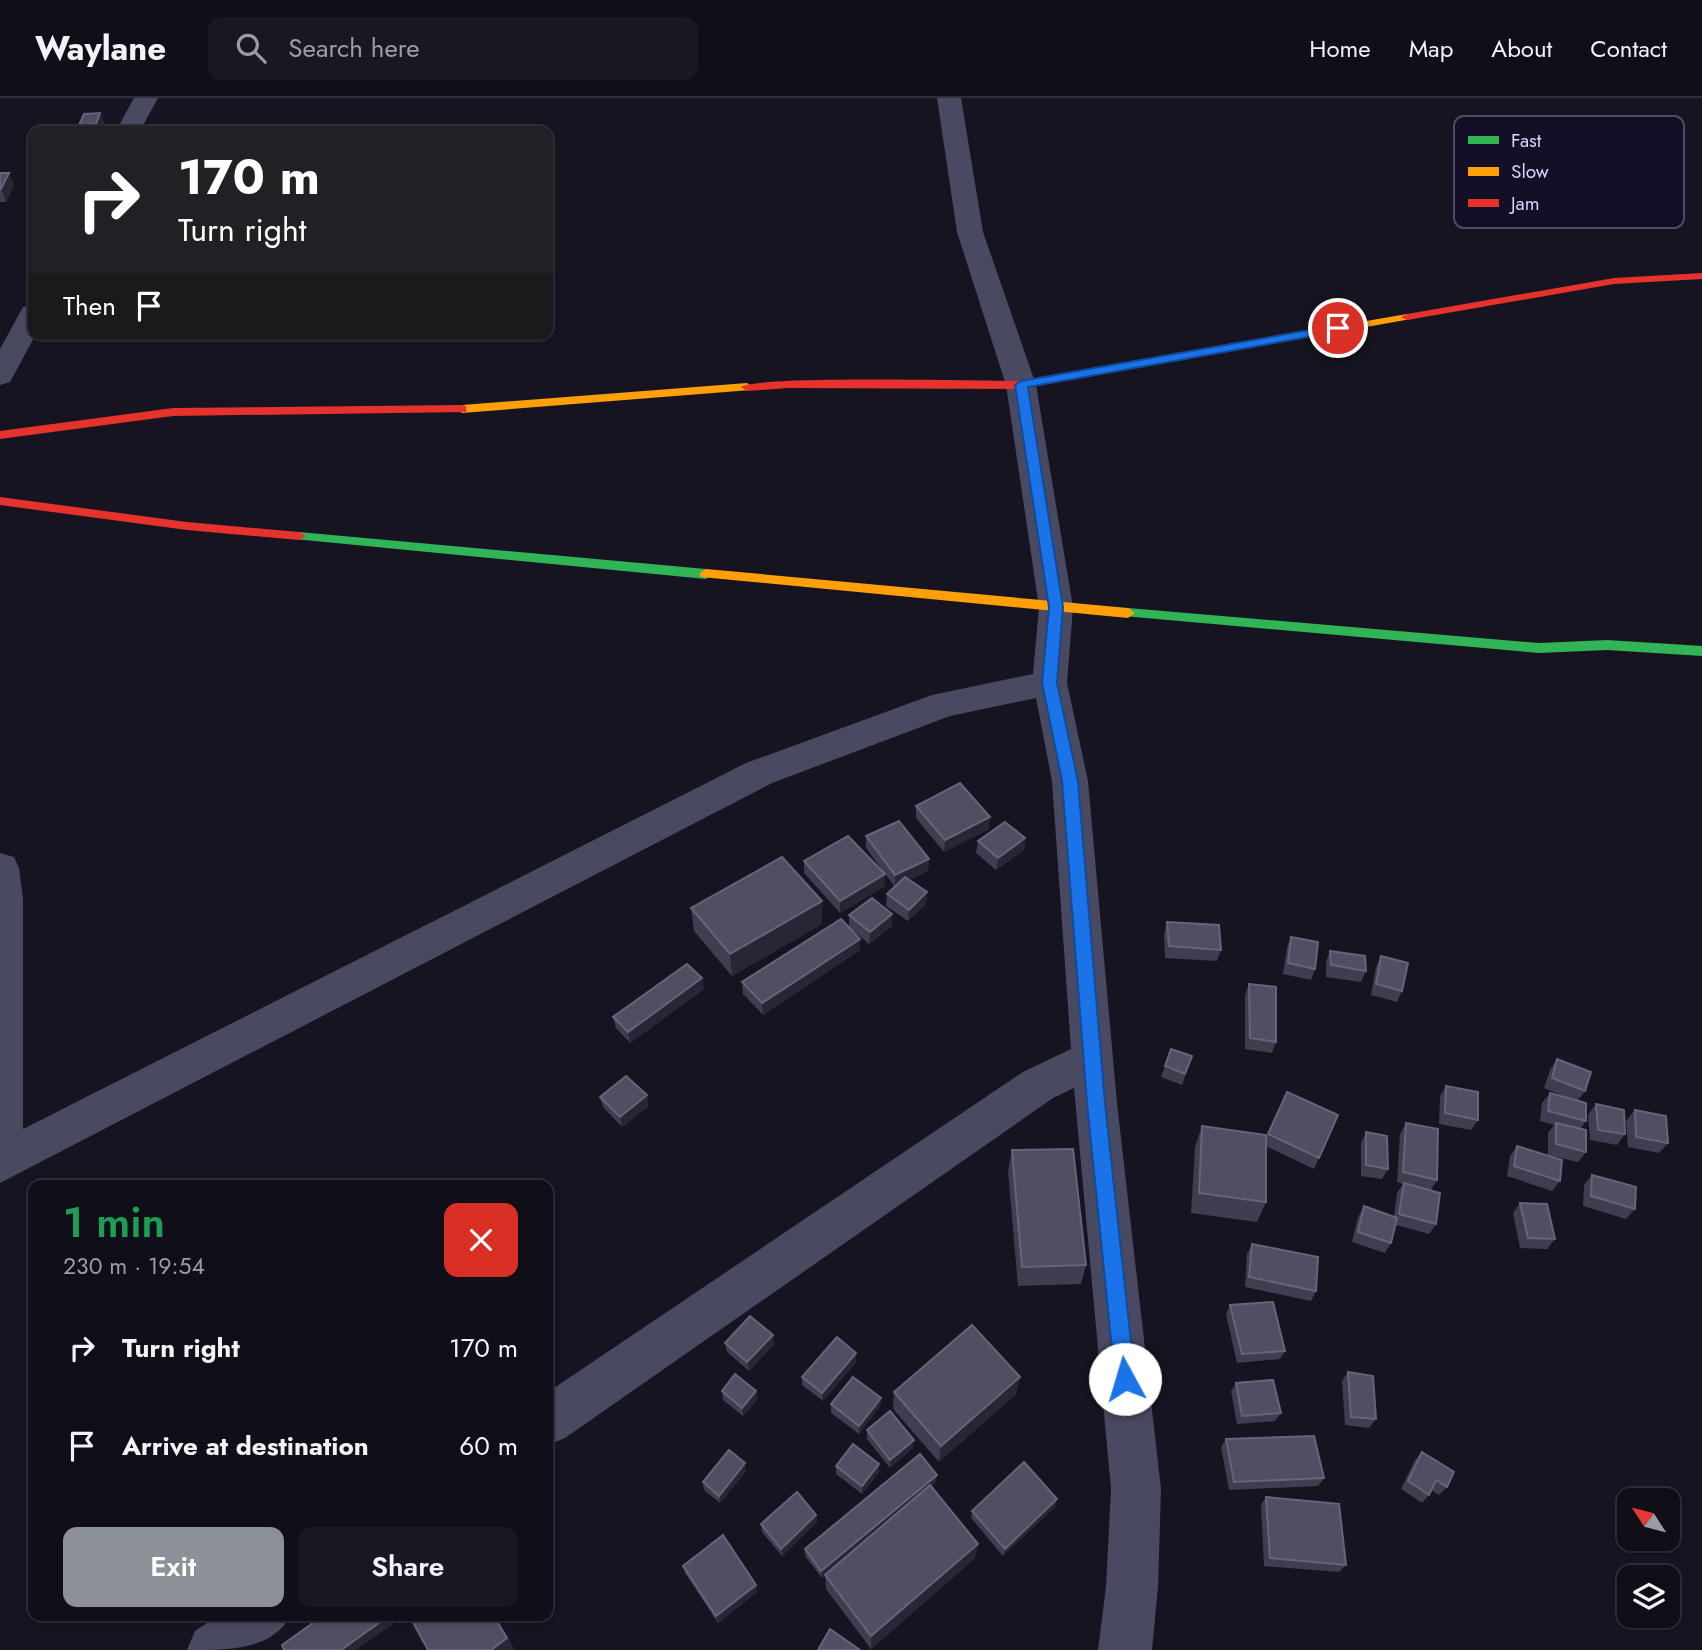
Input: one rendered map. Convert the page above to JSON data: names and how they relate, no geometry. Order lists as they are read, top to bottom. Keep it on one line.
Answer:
{"legend":["Fast","Slow","Jam"],"north":"top left","page":{"header":"Waylane","search":"Search here","nav":["Home","Map","About","Contact"],"turn":["170 m","Turn right"],"then":"Then","heading":["1 min","230 m · 19:54"],"list":[{"name":"Turn right","value":"170 m"},{"name":"Arrive at destination","value":"60 m"}],"buttons":["Exit","Share"]}}
